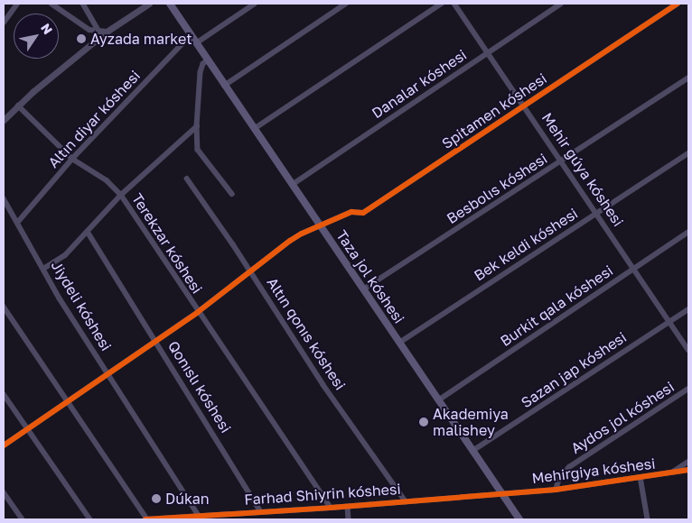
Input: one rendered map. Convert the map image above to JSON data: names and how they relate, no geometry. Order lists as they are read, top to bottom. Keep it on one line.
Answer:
{"streets":{"main road":["Taza jol kóshesi"],"street":["Danalar kóshesi","Spitamen kóshesi","Altın diyar kóshesi","Mehir gúyа kóshesi","Besbolıs kóshesi","Terekzar kóshesi","Bek keldi kóshesi","Jiydeli kóshesi","Burkit qala kóshesi","Altın qonıs kóshesi","Sazan jap kóshesi","Qonıslı kóshesi","Aydos jol kóshesi","Mehirgiya kóshesi","Farhad Shiyrin kóshesi"]},"crossings":[["Danalar kóshesi","Mehir gúyа kóshesi"],["Danalar kóshesi","Taza jol kóshesi"],["Spitamen kóshesi","Mehir gúyа kóshesi"],["Spitamen kóshesi","Terekzar kóshesi"],["Spitamen kóshesi","Taza jol kóshesi"],["Spitamen kóshesi","Jiydeli kóshesi"],["Spitamen kóshesi","Altın qonıs kóshesi"],["Spitamen kóshesi","Qonıslı kóshesi"],["Altın diyar kóshesi","Terekzar kóshesi"],["Altın diyar kóshesi","Taza jol kóshesi"],["Altın diyar kóshesi","Jiydeli kóshesi"],["Mehir gúyа kóshesi","Besbolıs kóshesi"],["Mehir gúyа kóshesi","Bek keldi kóshesi"],["Mehir gúyа kóshesi","Burkit qala kóshesi"],["Mehir gúyа kóshesi","Sazan jap kóshesi"],["Besbolıs kóshesi","Taza jol kóshesi"],["Terekzar kóshesi","Farhad Shiyrin kóshesi"],["Bek keldi kóshesi","Taza jol kóshesi"],["Taza jol kóshesi","Burkit qala kóshesi"],["Taza jol kóshesi","Sazan jap kóshesi"],["Taza jol kóshesi","Mehirgiya kóshesi"],["Taza jol kóshesi","Farhad Shiyrin kóshesi"],["Jiydeli kóshesi","Farhad Shiyrin kóshesi"],["Altın qonıs kóshesi","Farhad Shiyrin kóshesi"],["Qonıslı kóshesi","Farhad Shiyrin kóshesi"],["Aydos jol kóshesi","Mehirgiya kóshesi"],["Mehirgiya kóshesi","Farhad Shiyrin kóshesi"]],"places":["Ayzada market","Akademiya malishey","Dúkan"],"north":"top right"}
